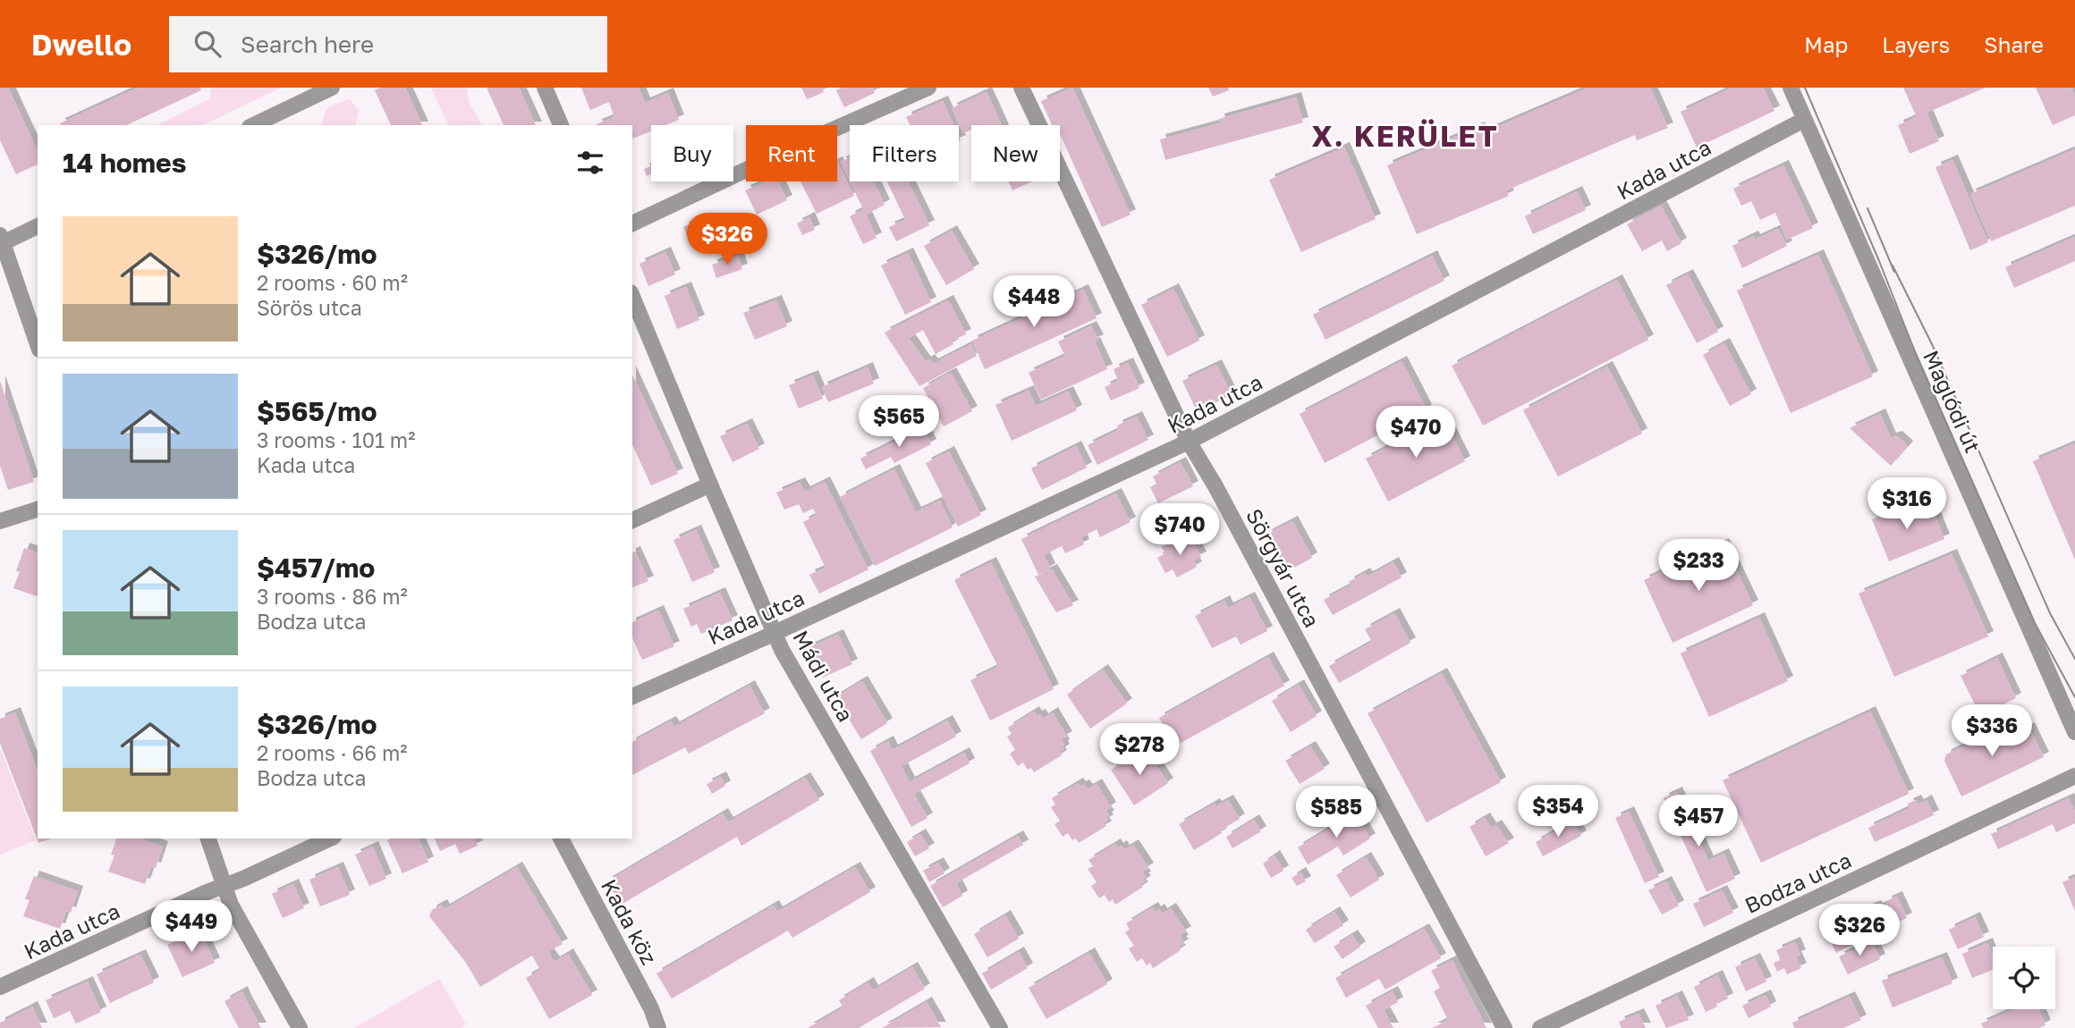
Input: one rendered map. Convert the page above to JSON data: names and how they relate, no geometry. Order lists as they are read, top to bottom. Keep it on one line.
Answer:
{"streets":{"street":["Kada utca","Maglódi út","Sörgyár utca","Mádi utca","Bodza utca","Kada köz"]},"crossings":[["Kada utca","Maglódi út"],["Kada utca","Sörgyár utca"],["Kada utca","Mádi utca"]],"districts":["X. KERÜLET"],"page":{"header":"Dwello","search":"Search here","nav":["Map","Layers","Share"],"chip":["Buy","Rent","Filters","New"],"heading":"14 homes","list":[{"name":"$326/mo","note":"2 rooms · 60 m² · Sörös utca"},{"name":"$565/mo","note":"3 rooms · 101 m² · Kada utca"},{"name":"$457/mo","note":"3 rooms · 86 m² · Bodza utca"},{"name":"$326/mo","note":"2 rooms · 66 m² · Bodza utca"}],"price":["$326","$448","$565","$470","$316","$740","$233","$336","$278","$354","$585","$457","$449","$326"]}}
